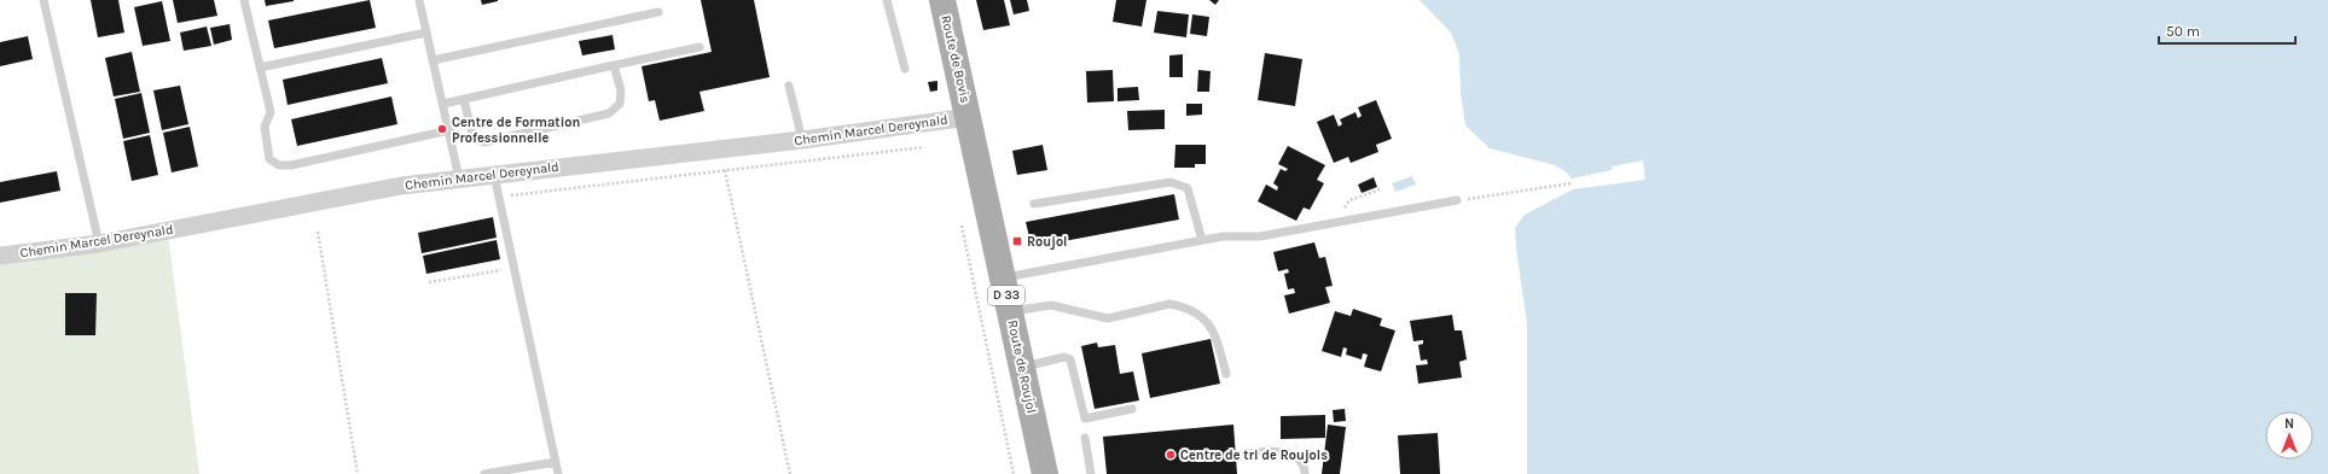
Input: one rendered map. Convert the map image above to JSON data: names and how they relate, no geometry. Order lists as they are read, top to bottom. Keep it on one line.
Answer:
{"streets":{"main road":["Route de Bovis","D 33","Route de Roujol"],"street":["Chemin Marcel Dereynald"]},"crossings":[["Route de Bovis","Chemin Marcel Dereynald"],["Route de Bovis","Route de Roujol"],["Chemin Marcel Dereynald","Route de Roujol"]],"places":{"other":["Centre de Formation Professionnelle","Centre de tri de Roujols"],"transit":["Roujol"]},"scale_bar":"50 m","north":"top"}
